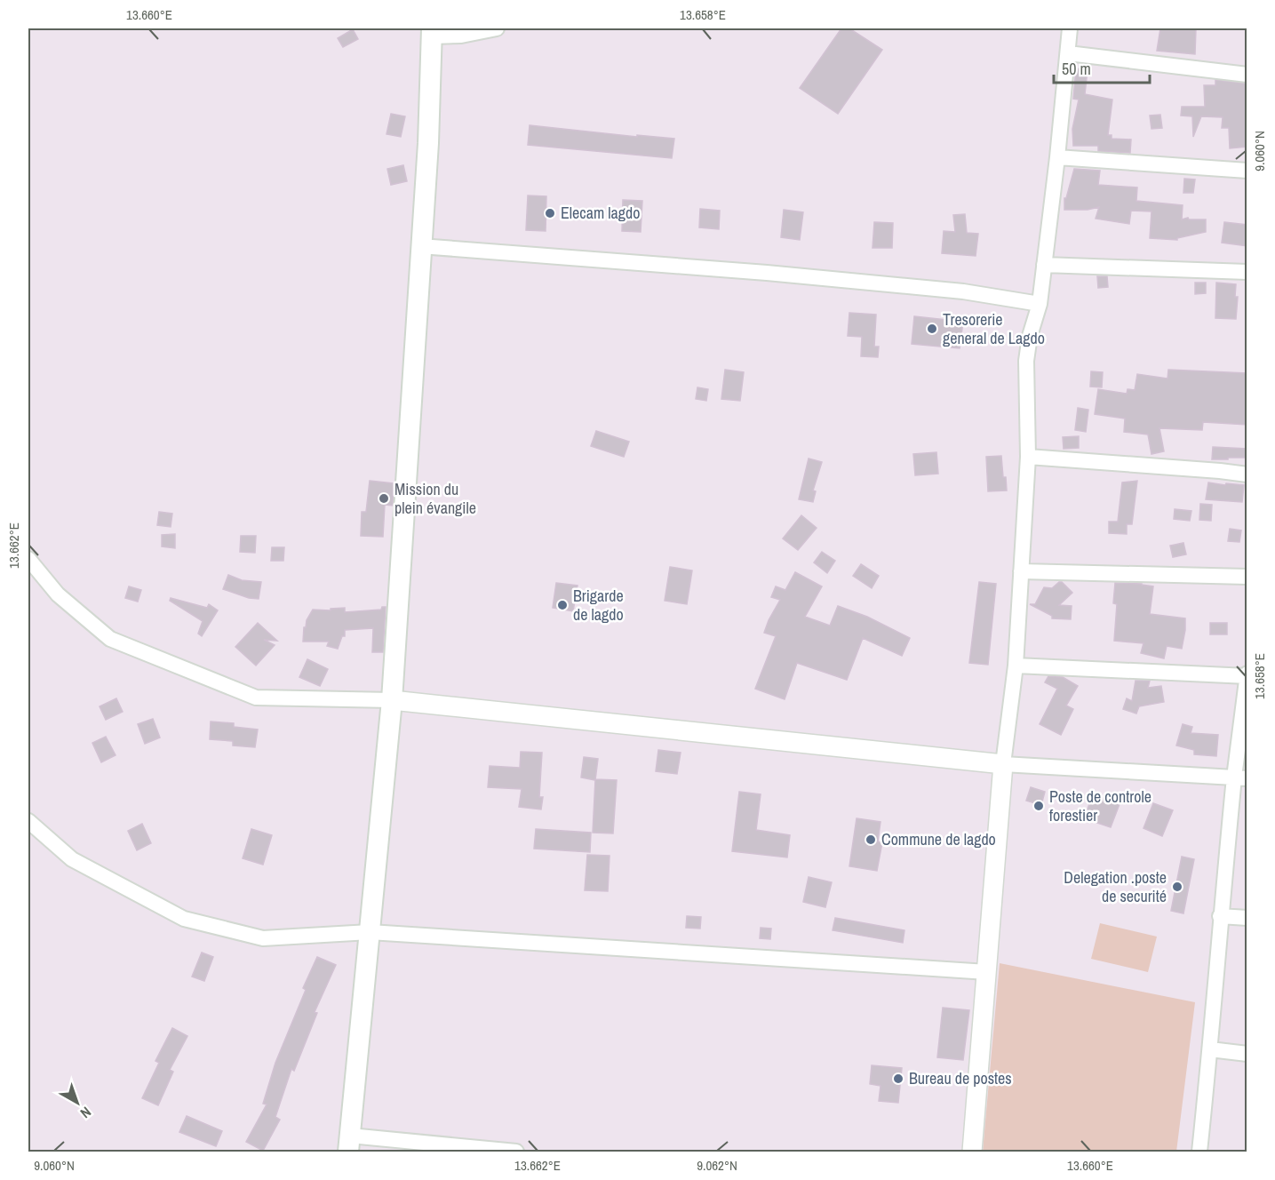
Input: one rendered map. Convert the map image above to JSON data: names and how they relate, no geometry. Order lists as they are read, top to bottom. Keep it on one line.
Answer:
{"places":["Elecam lagdo","Tresorerie general de Lagdo","Mission du plein évangile","Brigarde de lagdo","Poste de controle forestier","Commune de lagdo","Delegation .poste de securité","Bureau de postes"],"scale_bar":"50 m","north":"bottom right","coordinates":["13.660°E","13.658°E","9.060°N","13.662°E","9.062°N"]}
